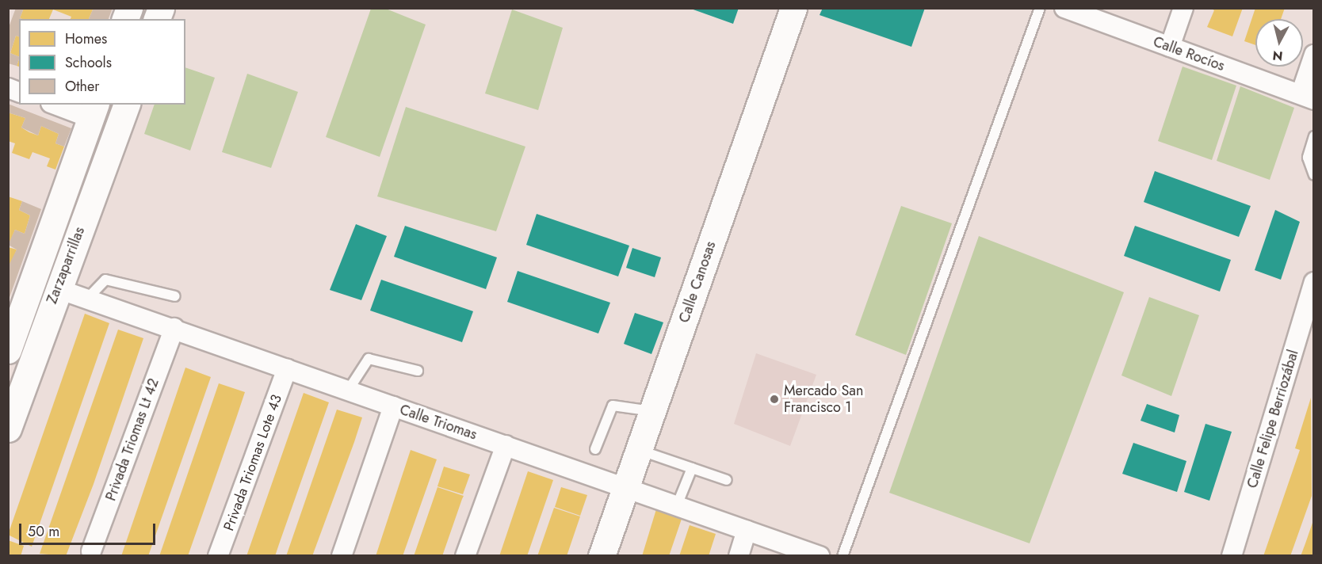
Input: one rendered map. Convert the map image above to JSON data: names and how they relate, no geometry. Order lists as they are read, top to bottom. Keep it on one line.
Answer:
{"streets":{"street":["Calle Rocíos","Zarzaparrillas","Calle Canosas","Calle Felipe Berriozábal","Calle Triomas","Privada Triomas Lt 42","Privada Triomas Lote 43"]},"crossings":[["Zarzaparrillas","Calle Triomas"],["Calle Canosas","Calle Triomas"],["Calle Triomas","Privada Triomas Lt 42"],["Calle Triomas","Privada Triomas Lote 43"]],"places":["Mercado San Francisco 1"],"legend":["Homes","Schools","Other"],"scale_bar":"50 m","north":"bottom"}
